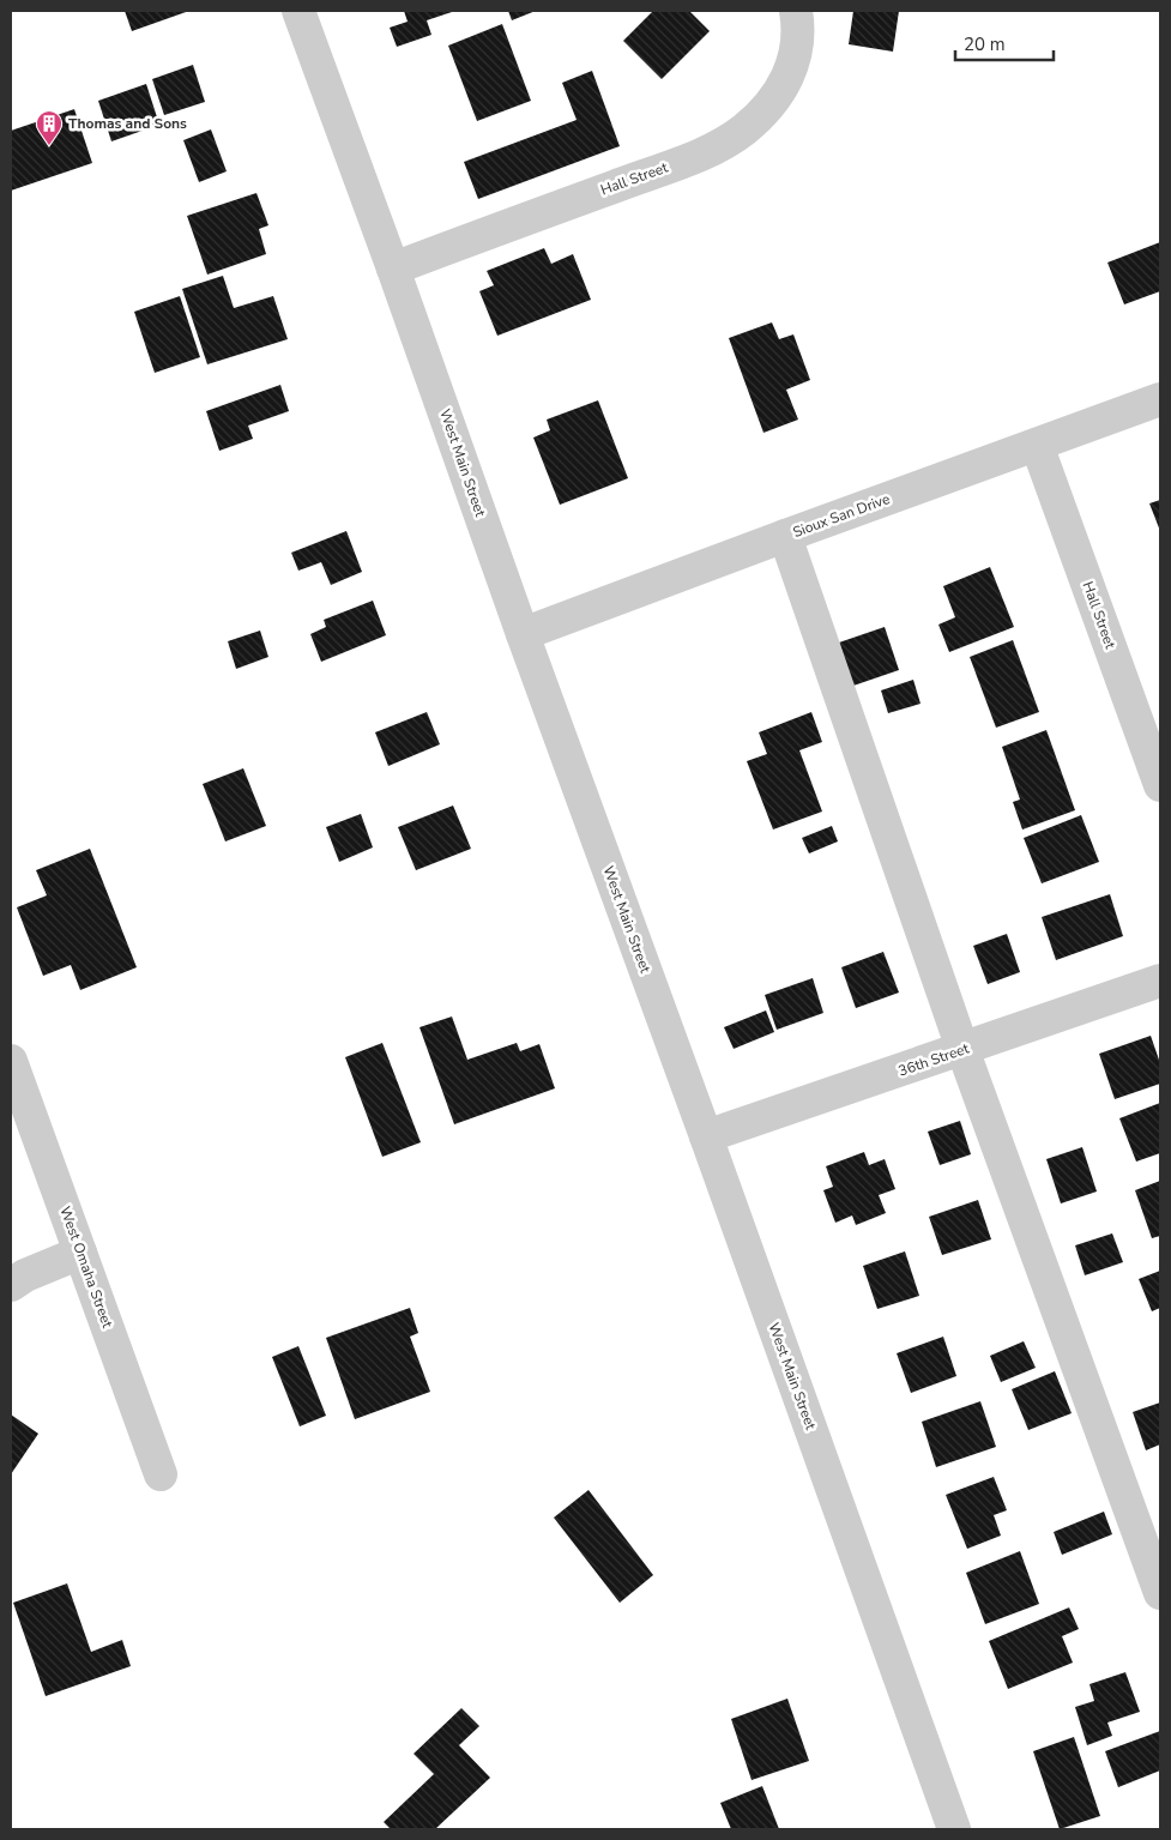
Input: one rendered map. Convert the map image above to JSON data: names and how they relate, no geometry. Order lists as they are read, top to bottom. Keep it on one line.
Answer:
{"streets":{"street":["Hall Street","West Main Street","Sioux San Drive","36th Street","West Omaha Street"]},"crossings":[["Hall Street","West Main Street"],["Hall Street","Sioux San Drive"],["West Main Street","Sioux San Drive"],["West Main Street","36th Street"]],"places":{"building":["Thomas and Sons"]},"scale_bar":"20 m"}
